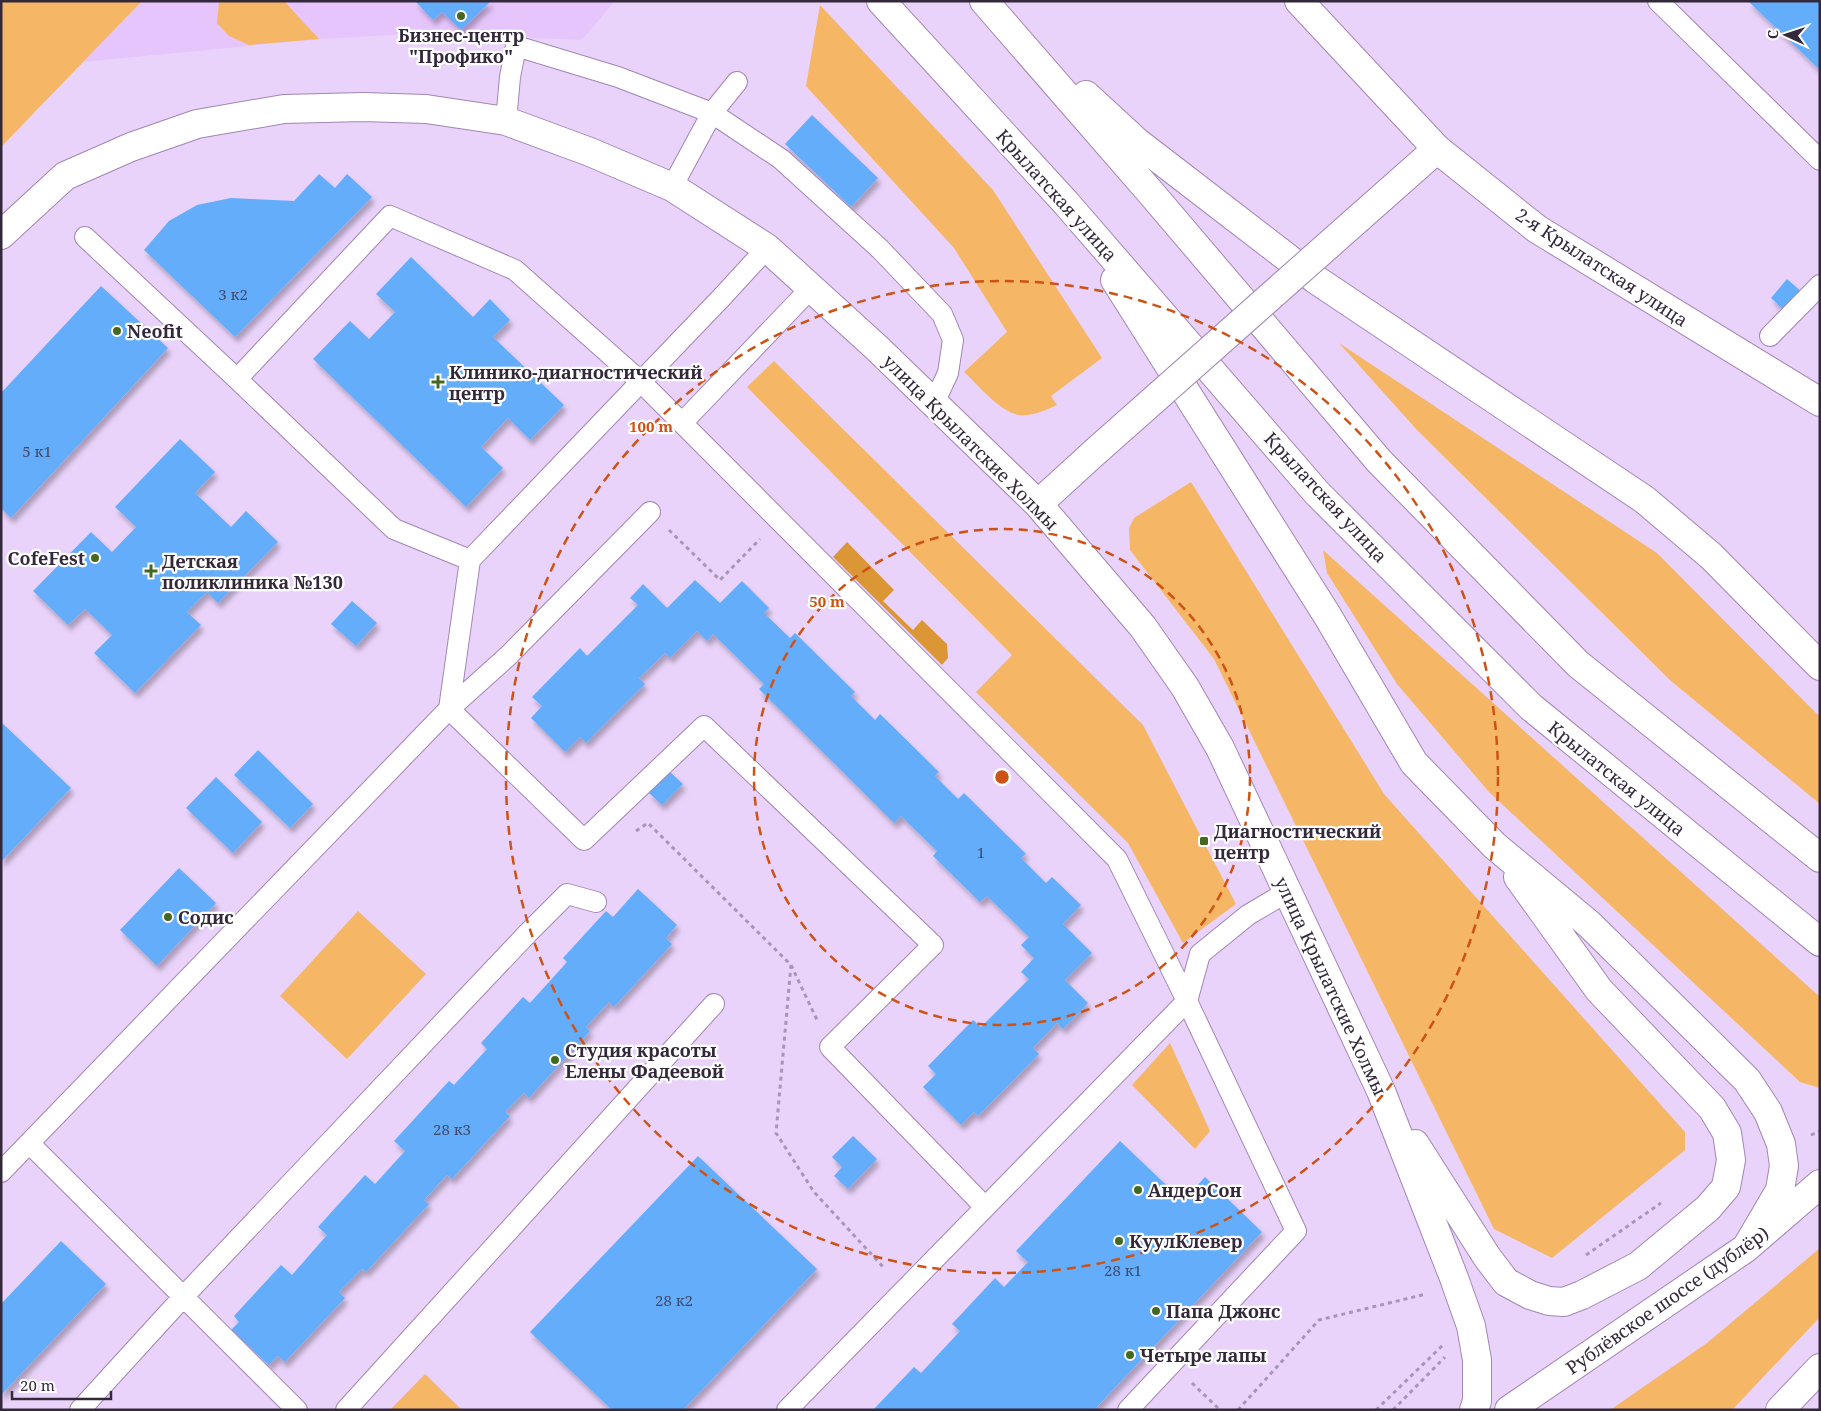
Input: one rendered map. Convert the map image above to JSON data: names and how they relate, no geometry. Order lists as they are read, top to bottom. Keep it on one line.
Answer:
{"streets":{"main road":["Крылатская улица","2-я Крылатская улица","улица Крылатские Холмы","Рублёвское шоссе (дублёр)"]},"places":{"other":["Бизнес-центр \"Профико\"","Neofit","CofeFest","Содис","Студия красоты Елены Фадеевой","АндерСон","КуулКлевер","Папа Джонс","Четыре лапы"],"health":["Клинико-диагностический центр","Детская поликлиника №130"],"transit":["Диагностический центр"]},"house_numbers":["3 к2","5 к1","1","28 к3","28 к1","28 к2"],"scale_bar":"20 m","north":"left","rings":["100 m","50 m"]}
